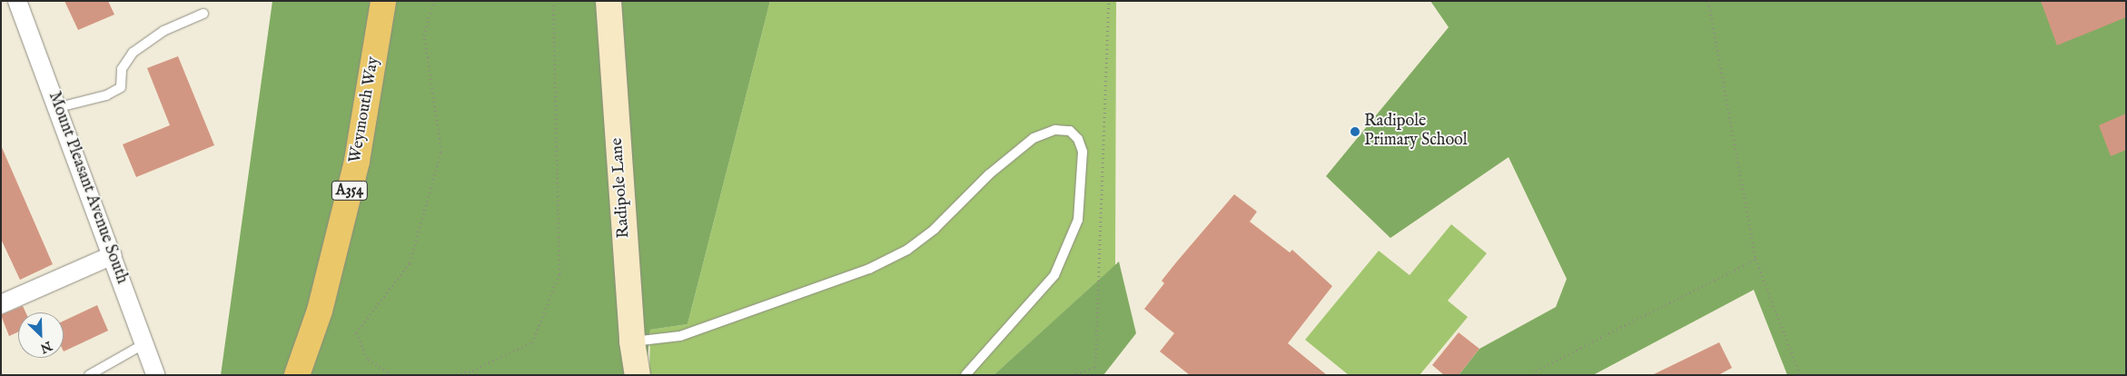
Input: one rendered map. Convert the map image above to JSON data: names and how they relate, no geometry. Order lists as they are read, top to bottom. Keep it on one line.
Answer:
{"streets":{"highway":["Weymouth Way","A354"],"street":["Mount Pleasant Avenue South","Radipole Lane"]},"places":["Radipole Primary School"],"north":"bottom right"}
